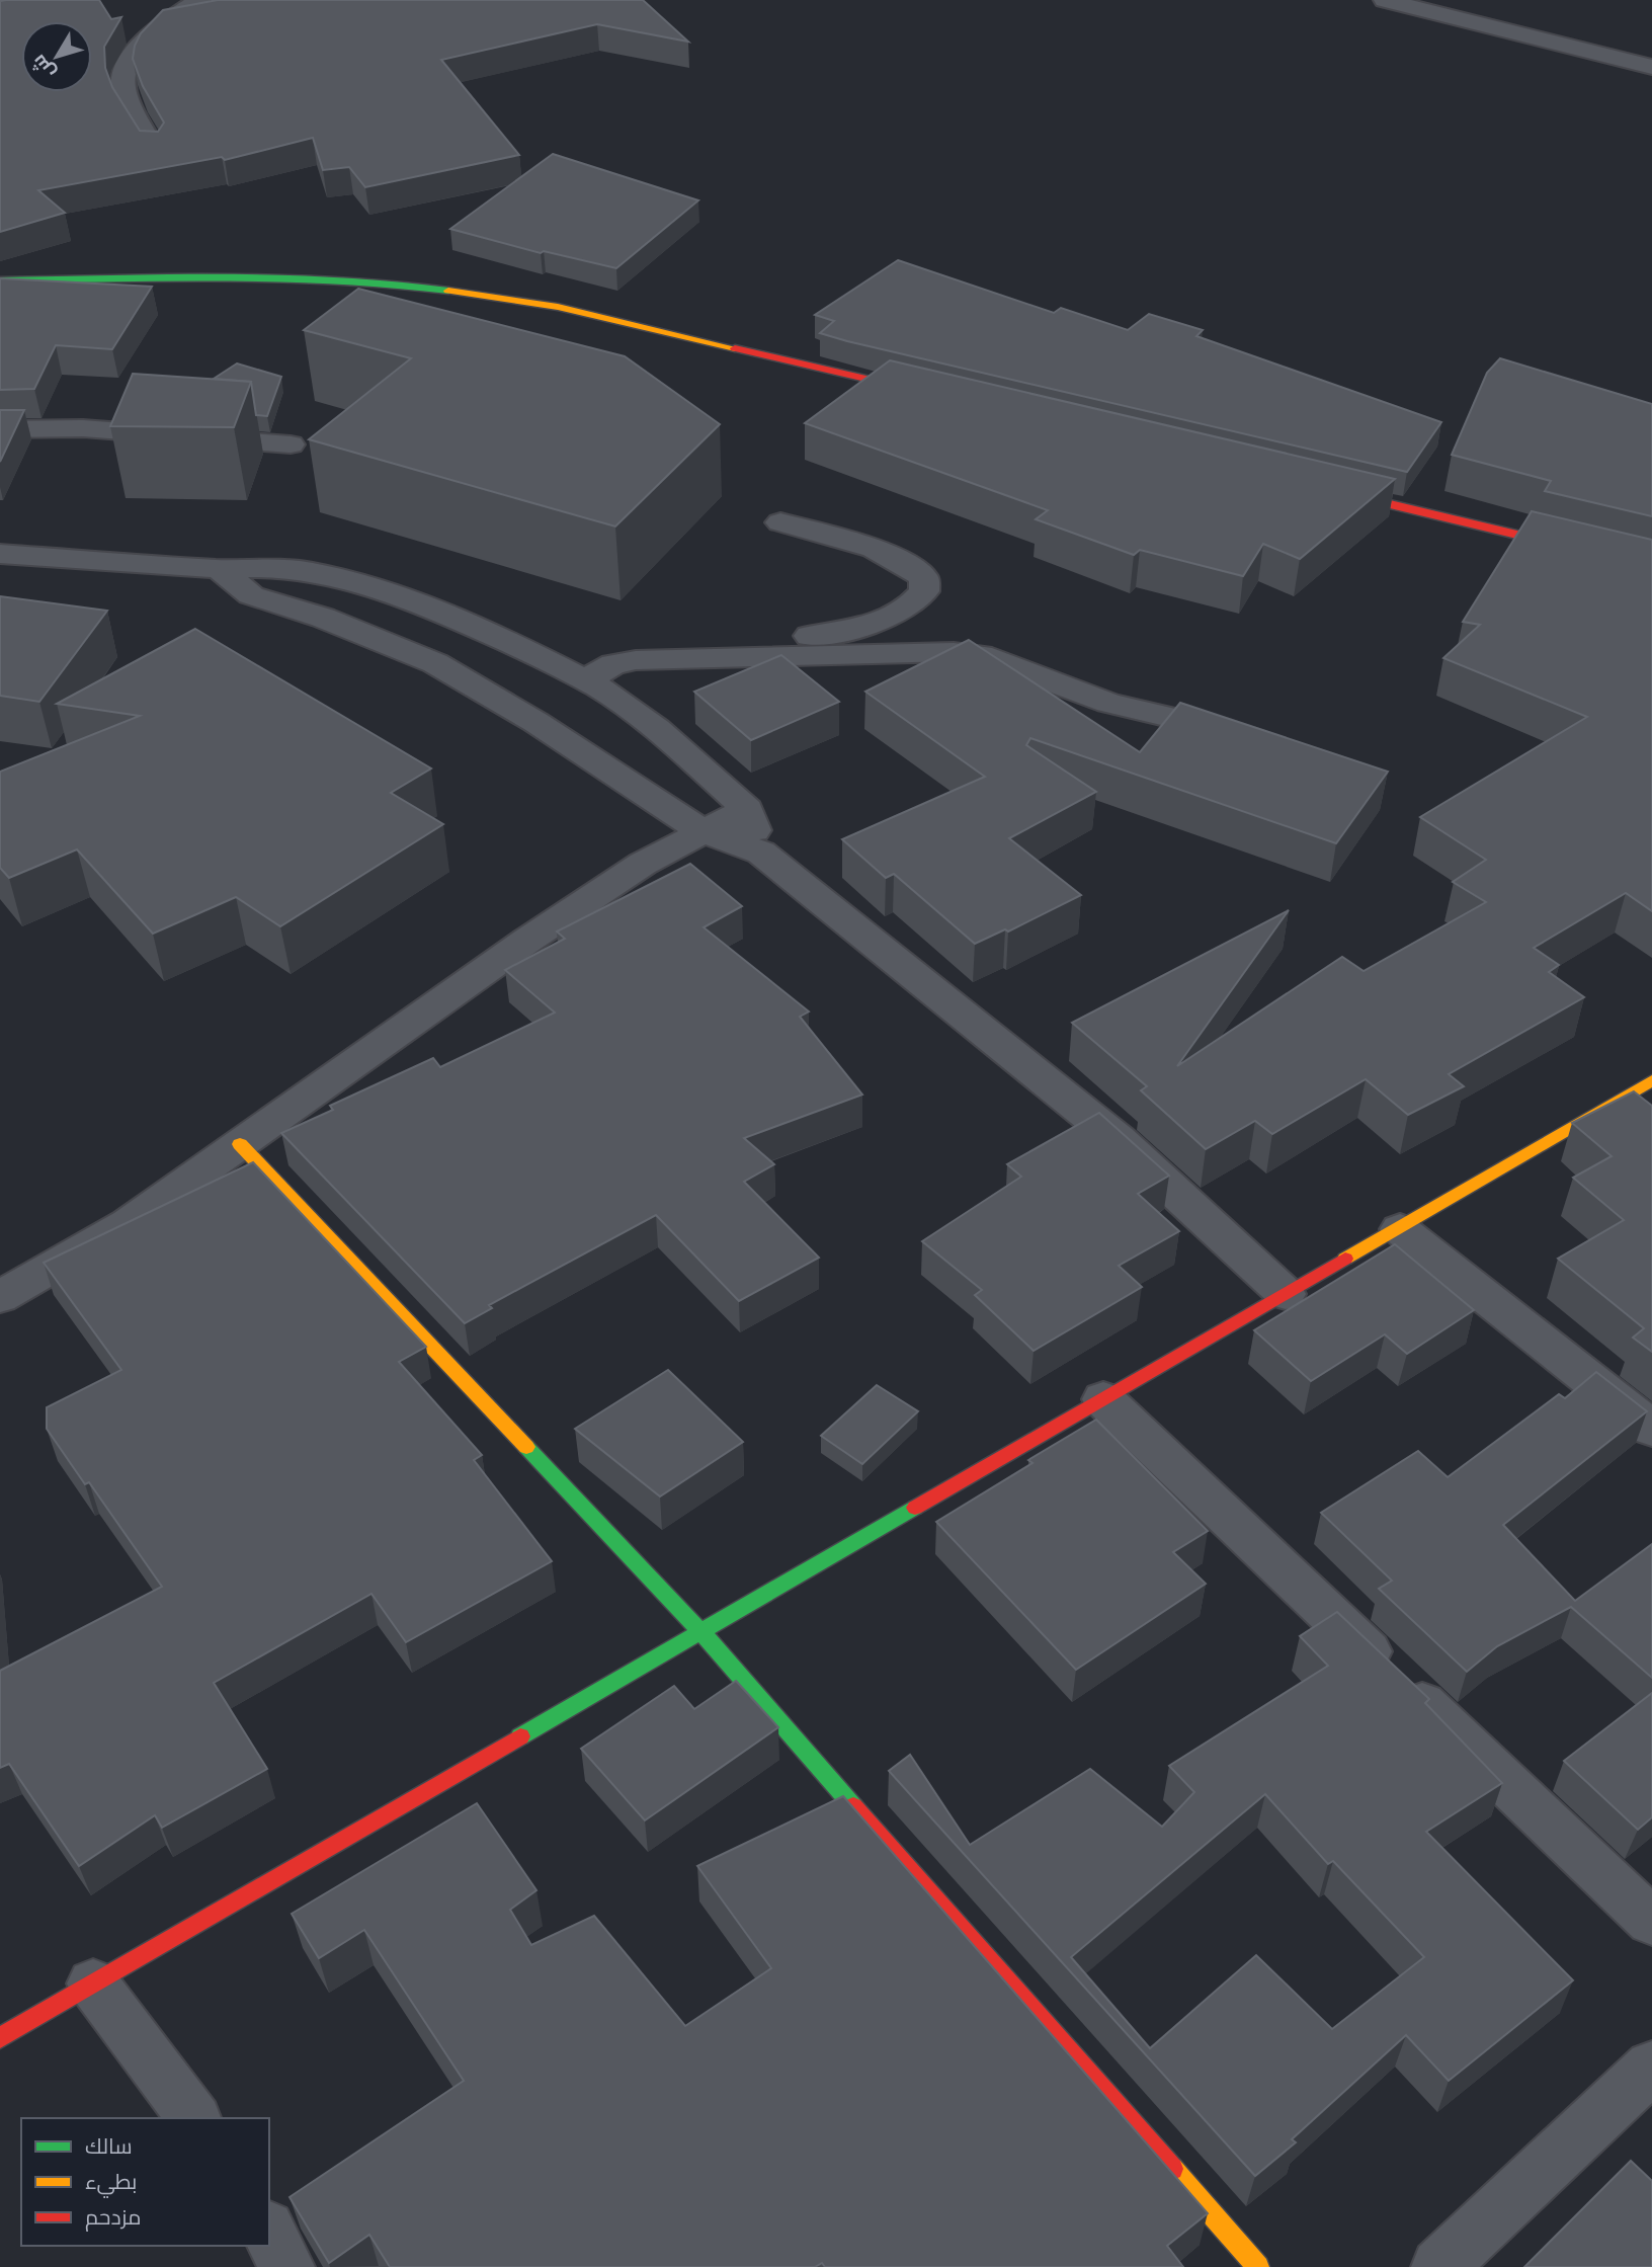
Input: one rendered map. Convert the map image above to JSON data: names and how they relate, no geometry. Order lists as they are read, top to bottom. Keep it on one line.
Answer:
{"legend":["سالك","بطيء","مزدحم"],"north":"bottom left"}
